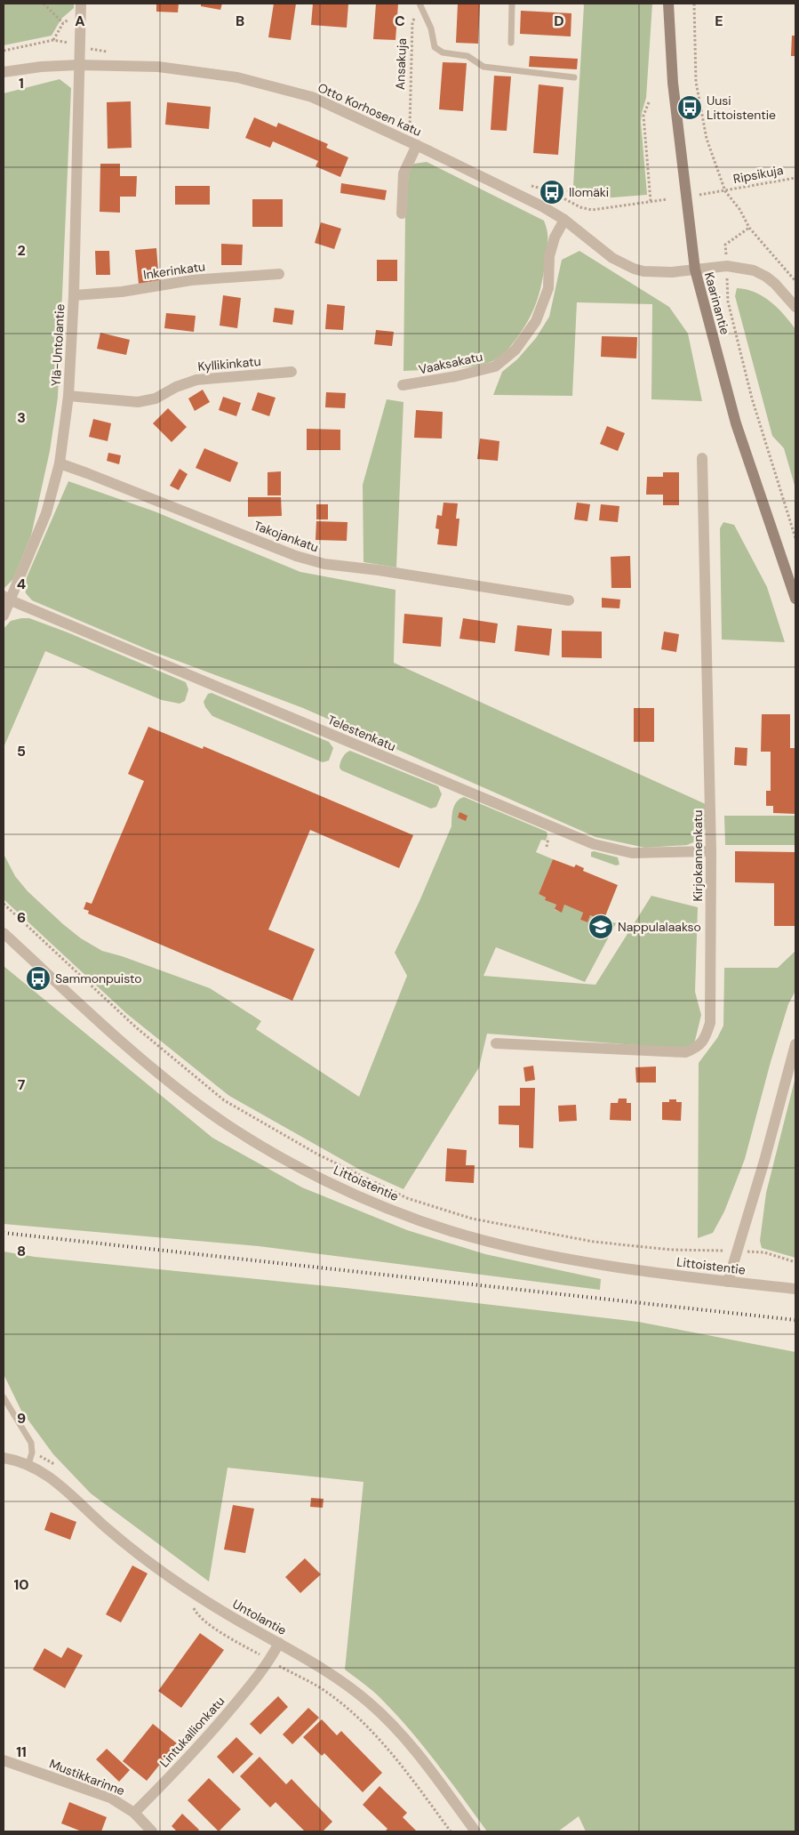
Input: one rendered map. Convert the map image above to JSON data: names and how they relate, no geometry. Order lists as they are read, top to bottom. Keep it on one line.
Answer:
{"streets":{"main road":["Kaarinantie"],"street":["Otto Korhosen katu","Inkerinkatu","Ylä-Untolantie","Vaaksakatu","Kyllikinkatu","Takojankatu","Telestenkatu","Kirjokannenkatu","Littoistentie","Untolantie","Lintukallionkatu","Mustikkarinne"],"path":["Ansakuja","Ripsikuja"]},"crossings":[["Otto Korhosen katu","Kaarinantie"],["Otto Korhosen katu","Ylä-Untolantie"],["Otto Korhosen katu","Vaaksakatu"],["Inkerinkatu","Ylä-Untolantie"],["Ylä-Untolantie","Kyllikinkatu"],["Ylä-Untolantie","Takojankatu"],["Ylä-Untolantie","Telestenkatu"],["Telestenkatu","Kirjokannenkatu"],["Untolantie","Lintukallionkatu"],["Lintukallionkatu","Mustikkarinne"]],"places":{"bus stop":["Uusi Littoistentie","Ilomäki","Sammonpuisto"],"school or university":["Nappulalaakso"]},"grid":{"columns":["A","B","C","D","E"],"rows":["1","2","3","4","5","6","7","8","9","10","11"]}}
